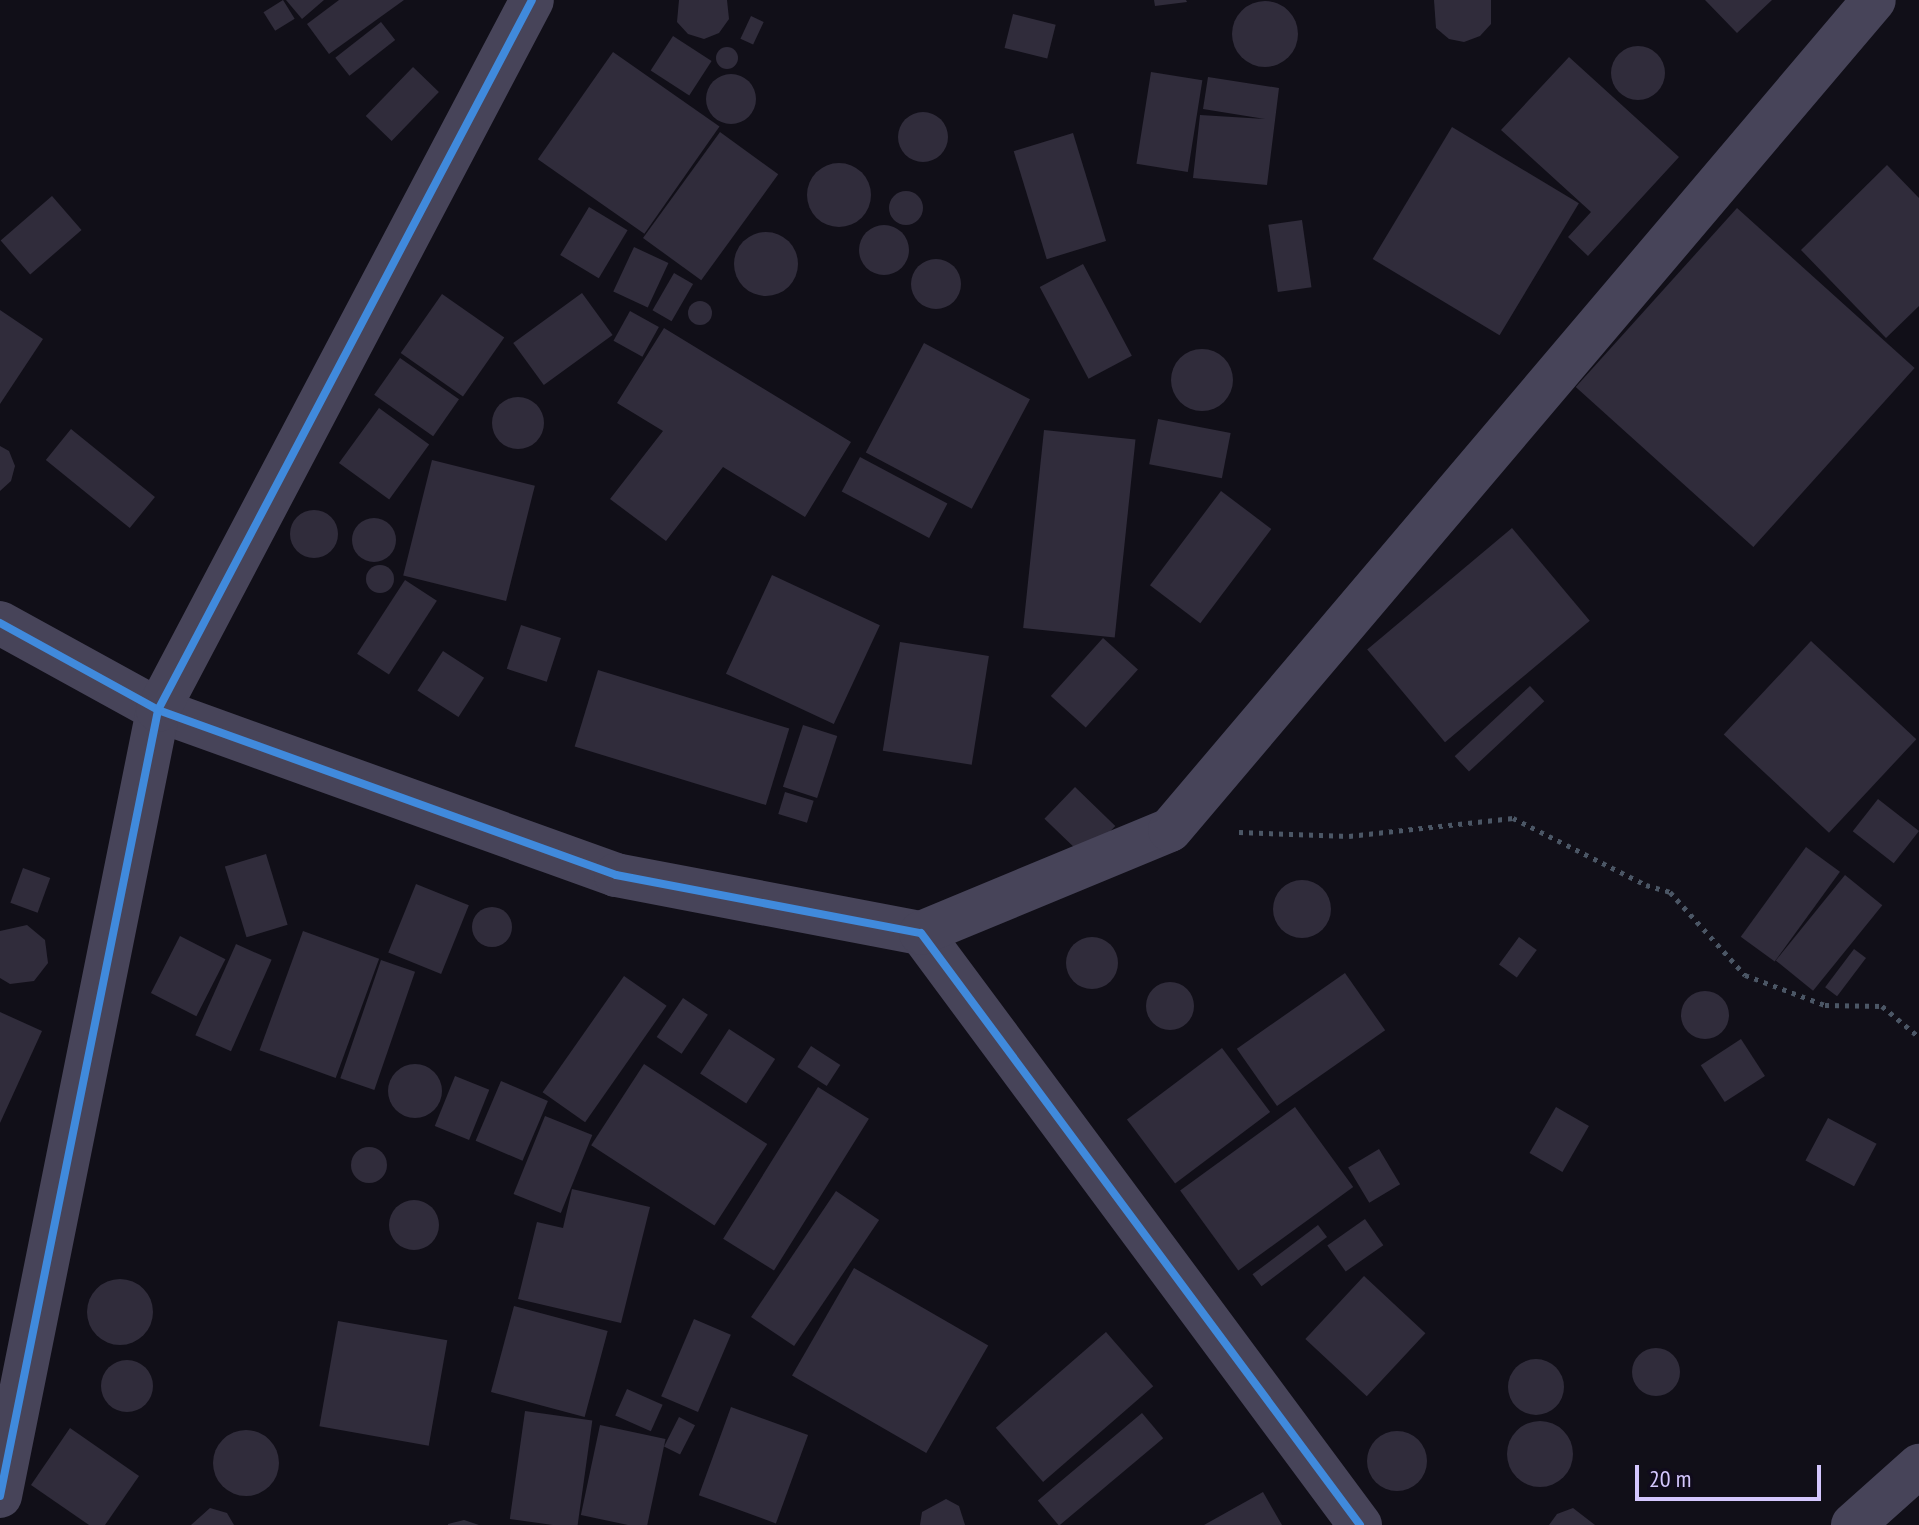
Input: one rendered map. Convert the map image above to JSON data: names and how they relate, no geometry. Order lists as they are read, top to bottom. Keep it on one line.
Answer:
{"scale_bar":"20 m"}
